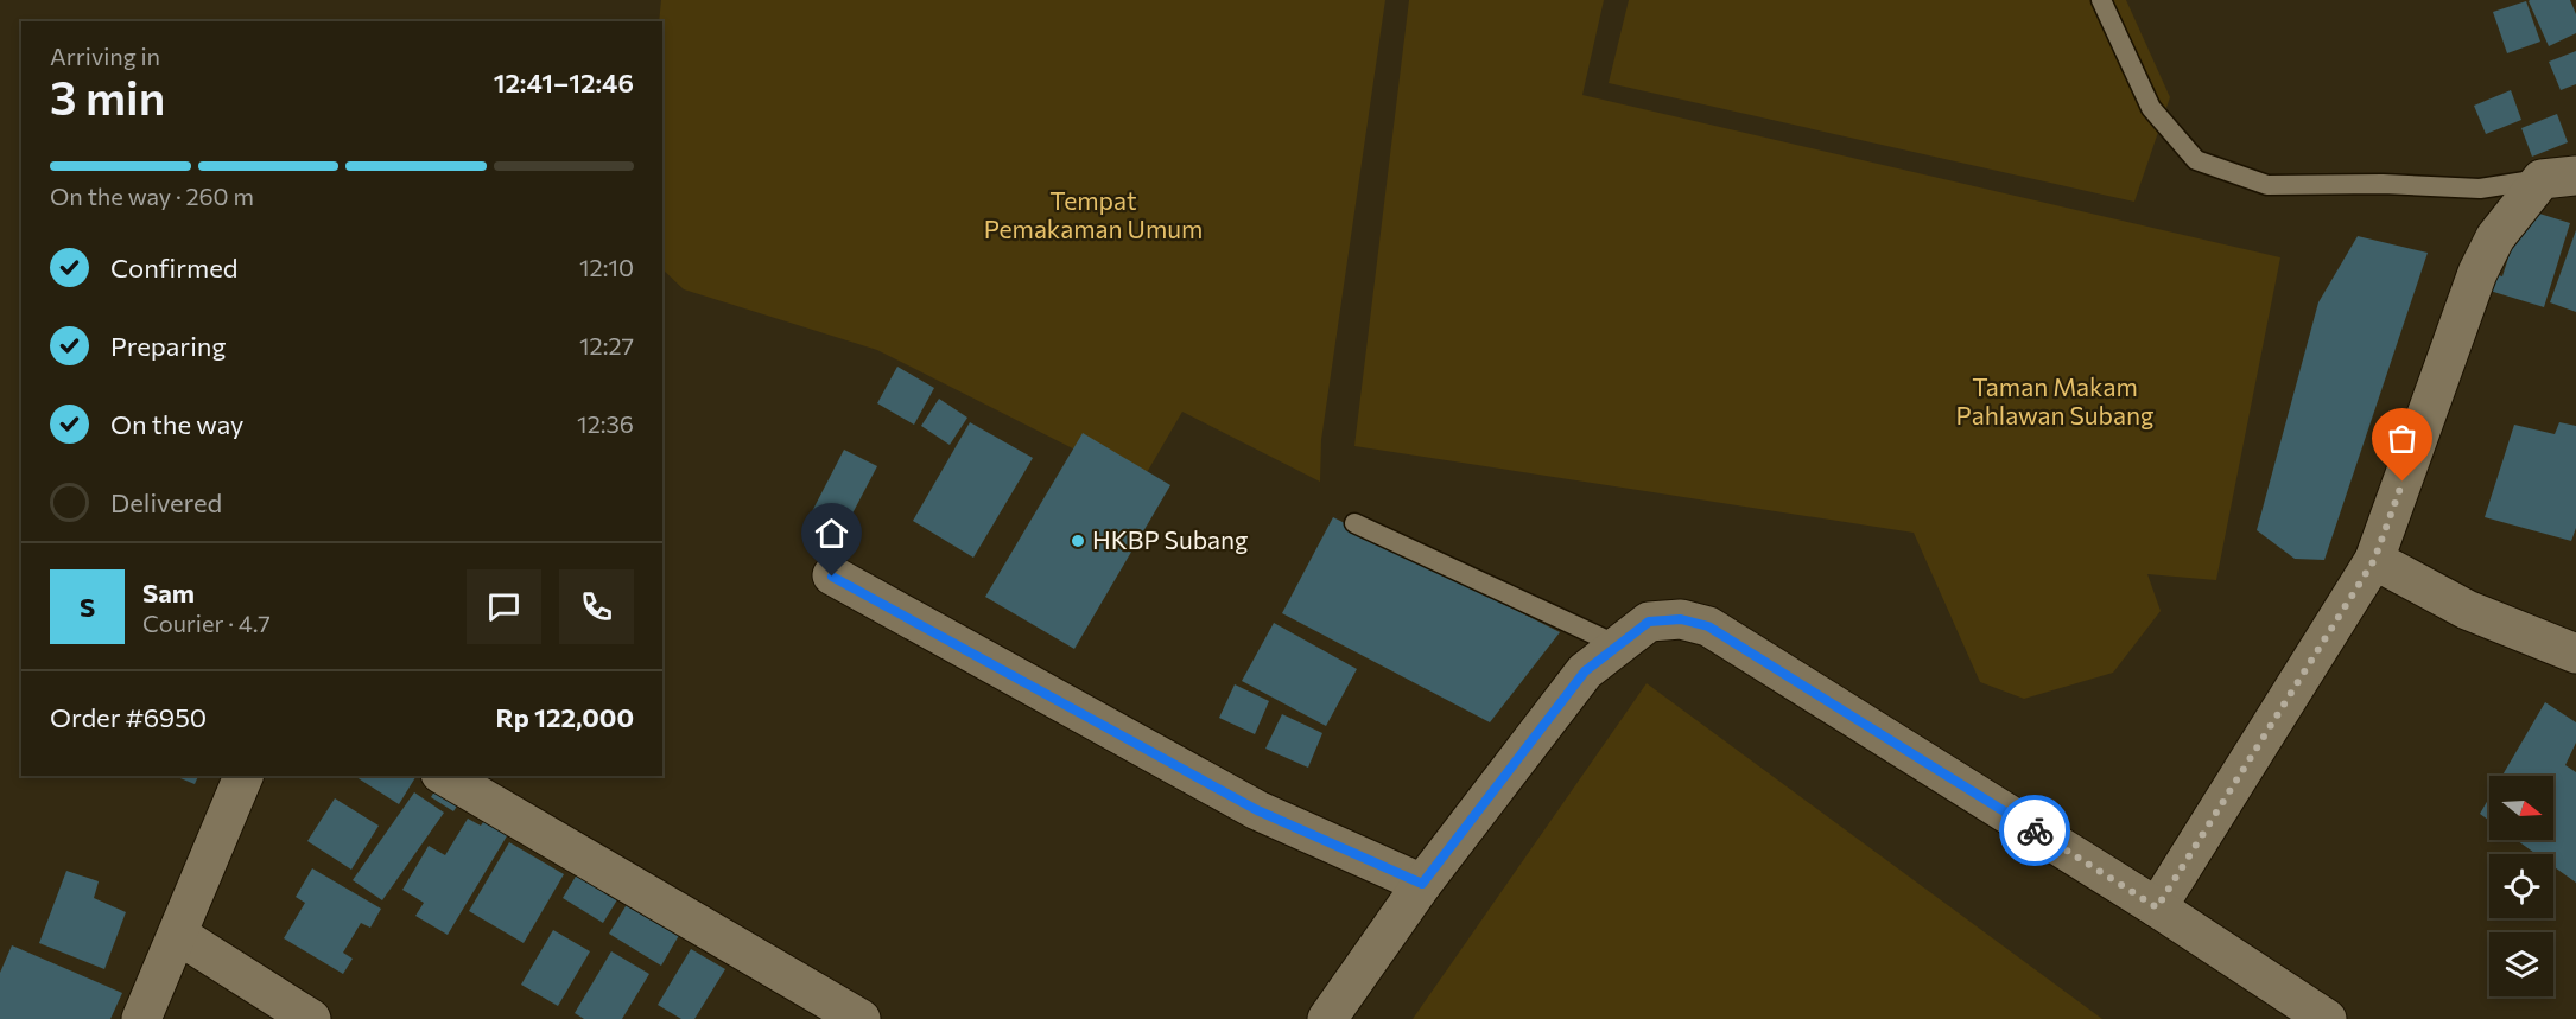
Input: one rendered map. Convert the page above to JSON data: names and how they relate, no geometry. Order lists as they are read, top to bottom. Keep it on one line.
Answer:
{"parks":["Tempat Pemakaman Umum","Taman Makam Pahlawan Subang"],"places":["HKBP Subang"],"north":"right","page":{"heading":["3 min","Arriving in","12:41–12:46"],"panel":["Sam","Courier · 4.7","Order #6950","Rp 122,000"],"bar":"On the way · 260 m","list":[["Confirmed","12:10"],["Preparing","12:27"],["On the way","12:36"],"Delivered"],"round":"S"}}
